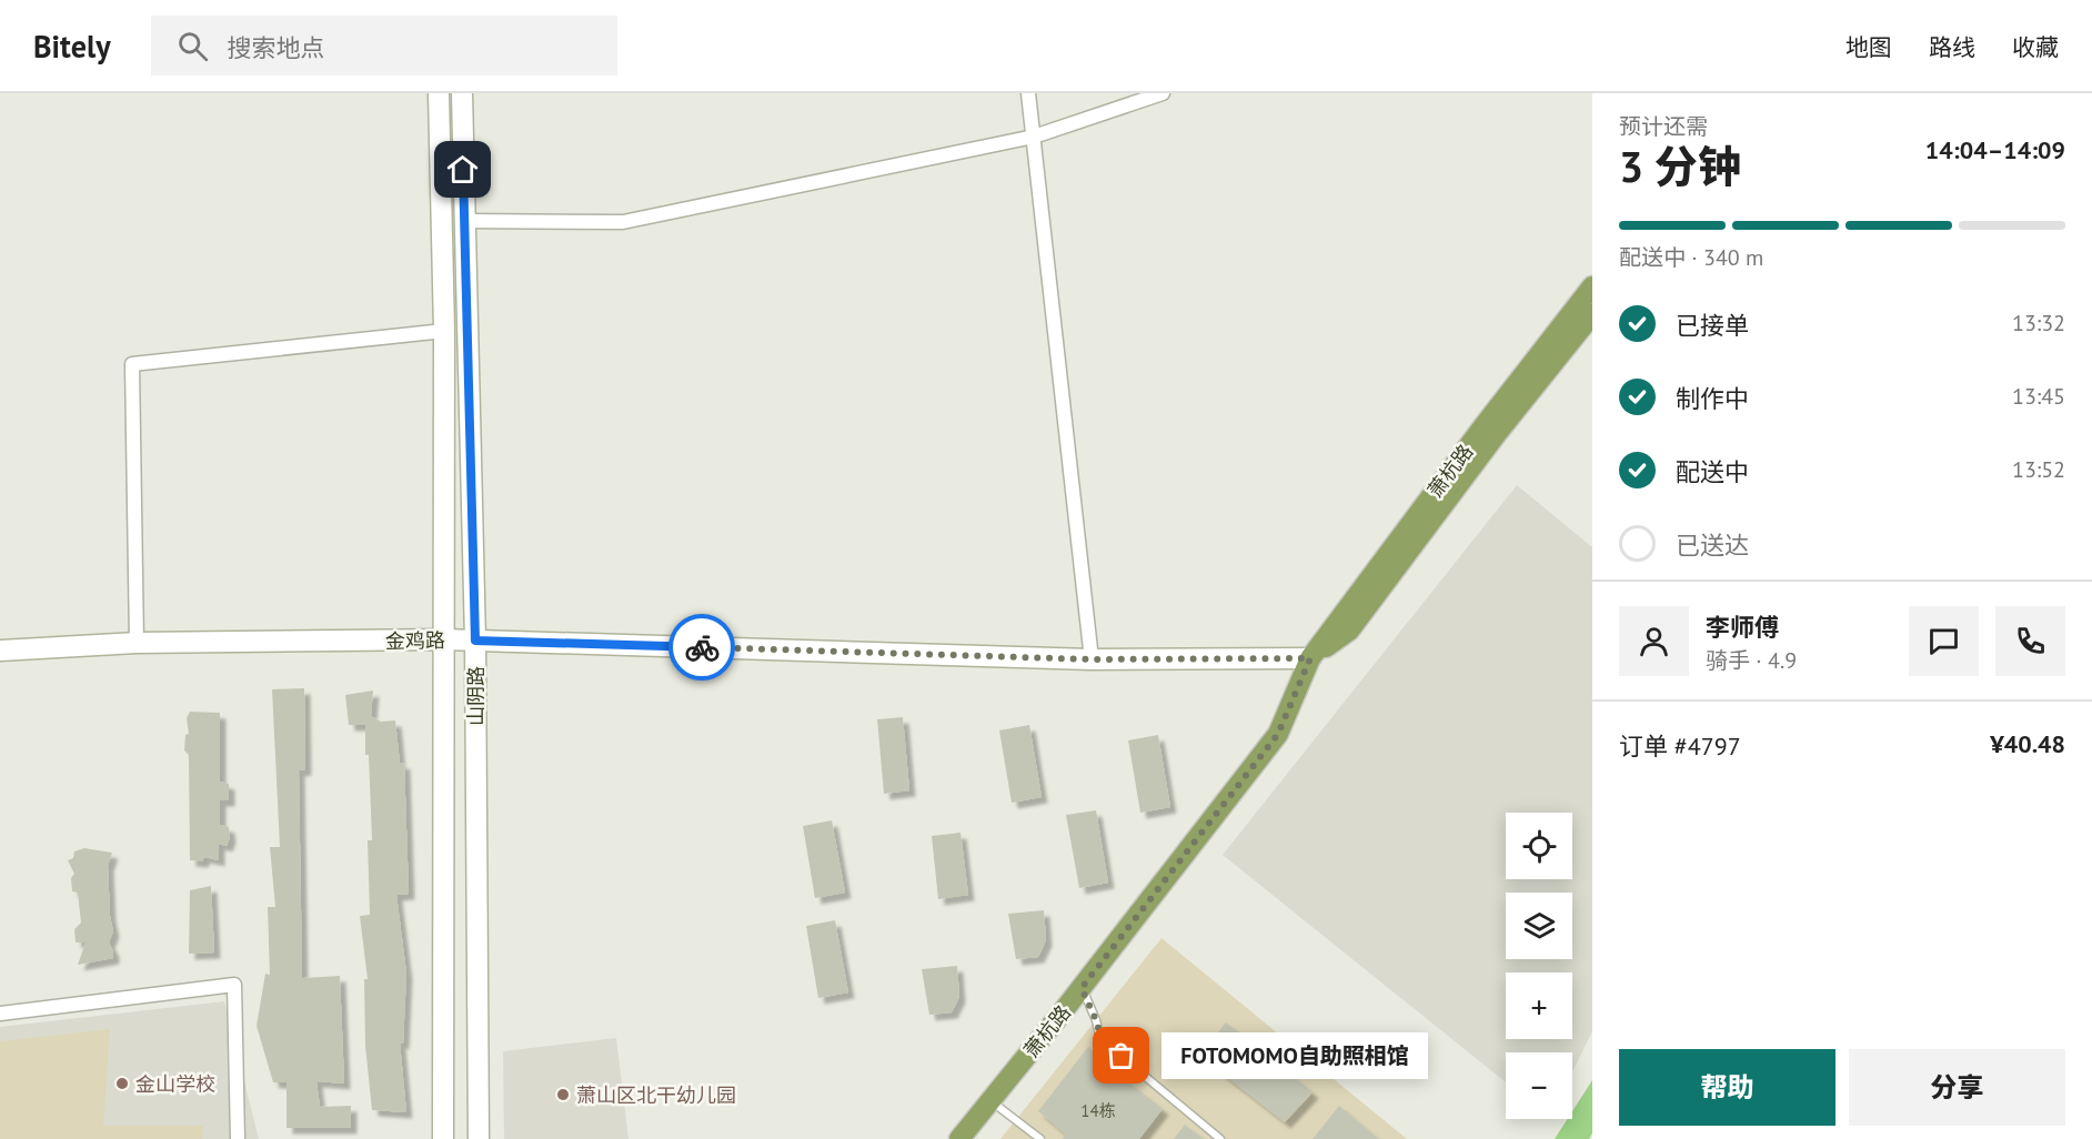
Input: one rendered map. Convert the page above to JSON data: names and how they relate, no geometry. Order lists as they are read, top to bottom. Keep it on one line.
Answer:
{"streets":{"main road":["萧杭路","金鸡路","山阴路"]},"crossings":[["萧杭路","金鸡路"],["金鸡路","山阴路"]],"places":["FOTOMOMO自助照相馆","金山学校","萧山区北干幼儿园"],"house_numbers":["14栋"],"page":{"header":"Bitely","search":"搜索地点","nav":["地图","路线","收藏"],"heading":["3 分钟","预计还需","14:04–14:09"],"panel":["李师傅","骑手 · 4.9","订单 #4797","¥40.48"],"bar":"配送中 · 340 m","list":[["已接单","13:32"],["制作中","13:45"],["配送中","13:52"],"已送达"],"map_buttons":["+","−"],"bubble":"FOTOMOMO自助照相馆","buttons":["帮助","分享"]}}
